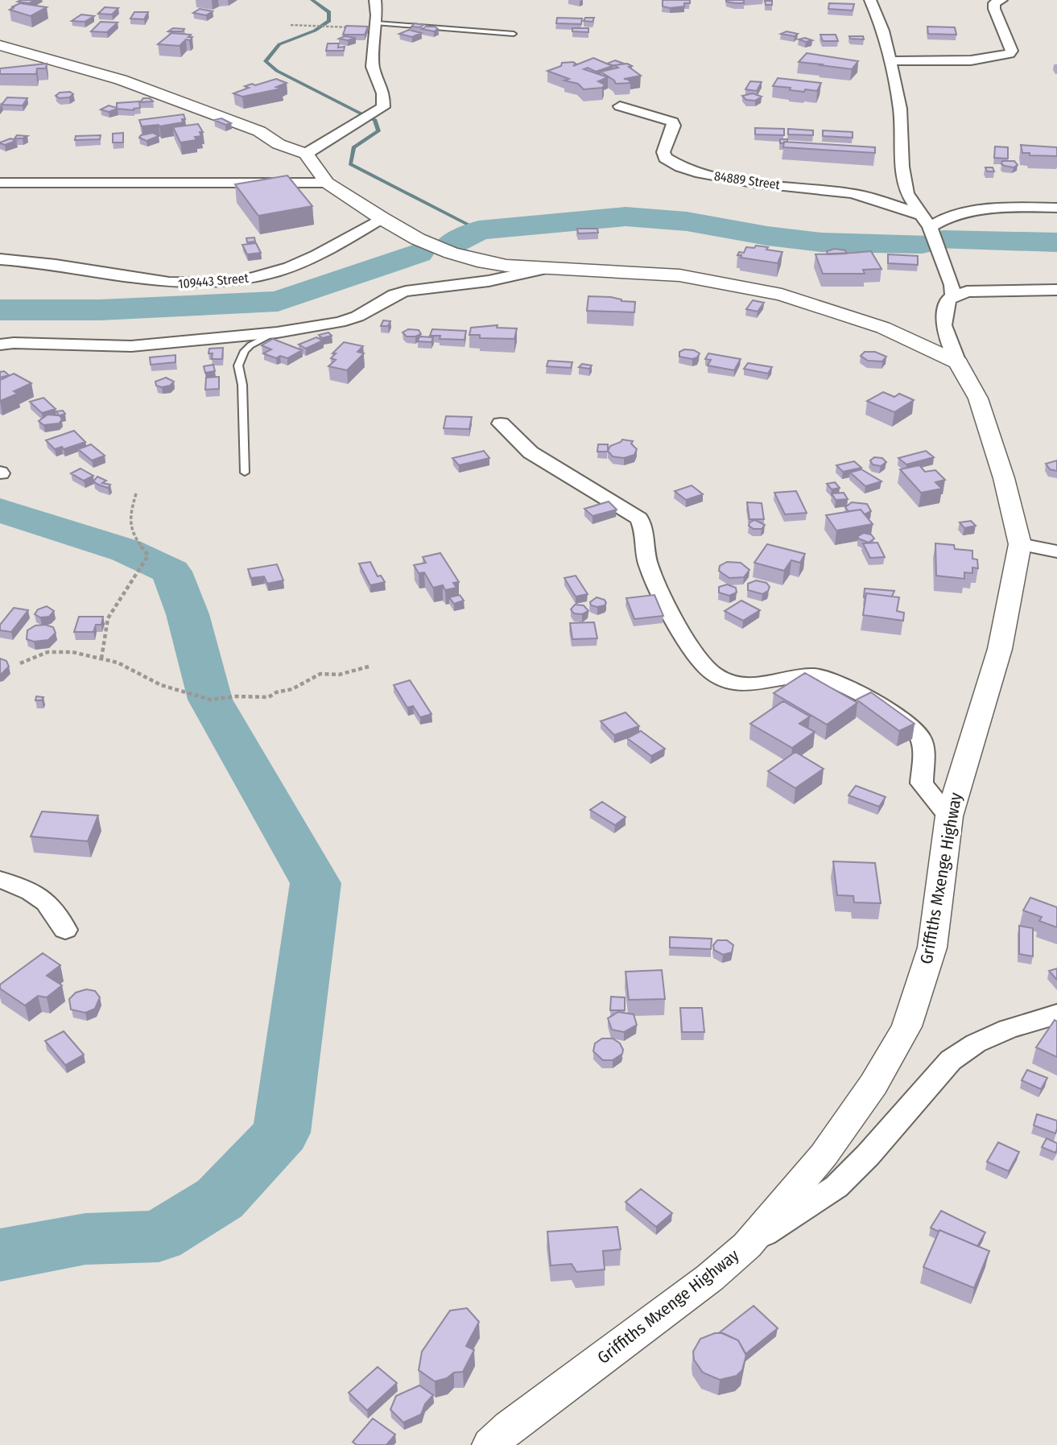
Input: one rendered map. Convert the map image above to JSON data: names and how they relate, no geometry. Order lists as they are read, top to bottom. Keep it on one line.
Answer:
{"streets":{"street":["84889 Street","109443 Street","Griffiths Mxenge Highway"]}}
